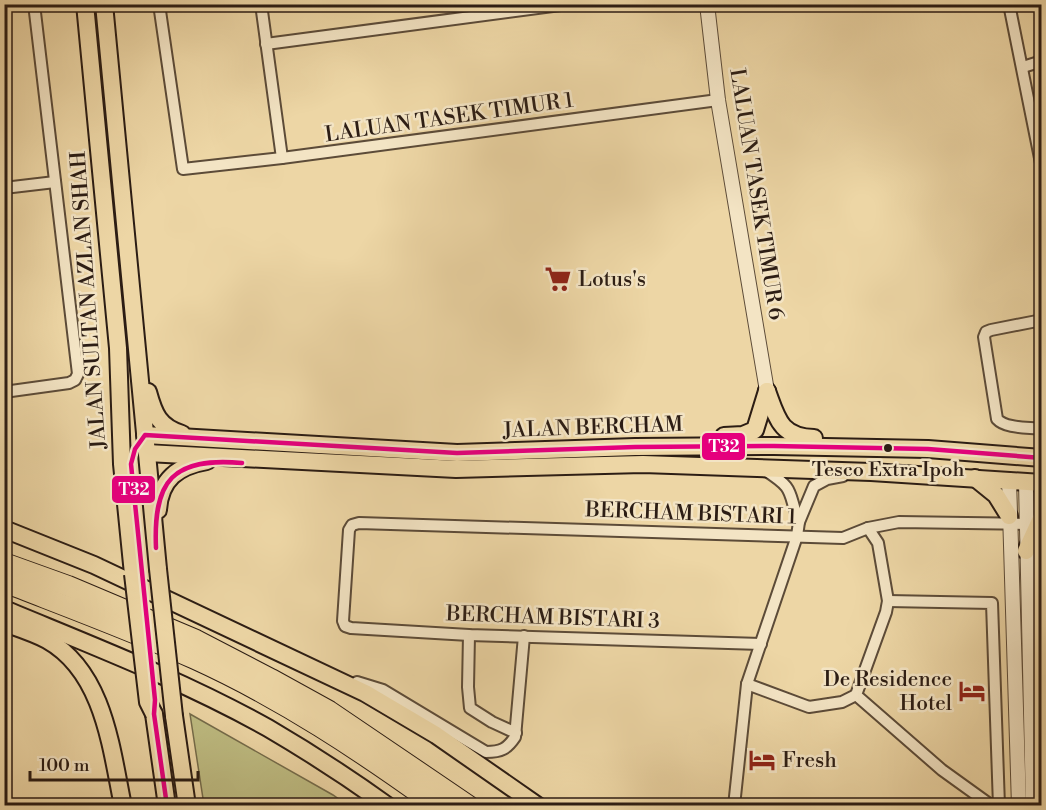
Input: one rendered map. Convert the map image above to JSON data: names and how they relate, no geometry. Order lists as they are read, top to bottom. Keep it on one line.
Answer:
{"streets":{"main road":["JALAN SULTAN AZLAN SHAH","JALAN BERCHAM"],"street":["LALUAN TASEK TIMUR 1","LALUAN TASEK TIMUR 6","BERCHAM BISTARI 1","BERCHAM BISTARI 3"]},"crossings":[["LALUAN TASEK TIMUR 1","LALUAN TASEK TIMUR 6"],["JALAN SULTAN AZLAN SHAH","JALAN BERCHAM"],["BERCHAM BISTARI 1","BERCHAM BISTARI 3"]],"places":{"supermarket":["Lotus's"],"other":["Tesco Extra Ipoh"],"hotel":["De Residence Hotel","Fresh"]},"lines":["transit line T32"],"scale_bar":"100 m"}
